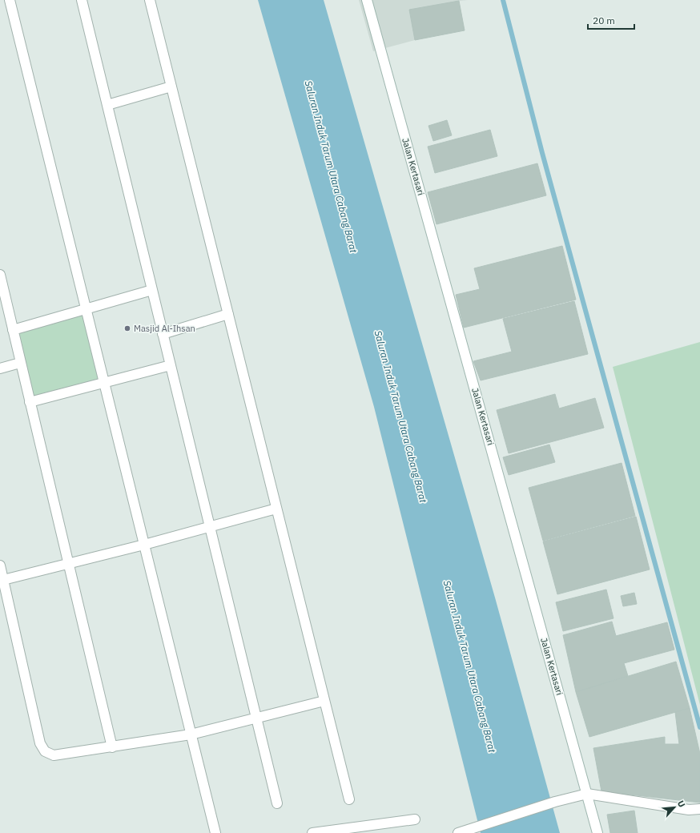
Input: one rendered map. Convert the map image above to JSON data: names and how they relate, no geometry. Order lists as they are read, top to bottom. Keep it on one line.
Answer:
{"streets":{"street":["Jalan Kertasari"]},"water":["Saluran Induk Tarum Utara Cabang Barat"],"places":["Masjid Al-Ihsan"],"scale_bar":"20 m","north":"top right"}
